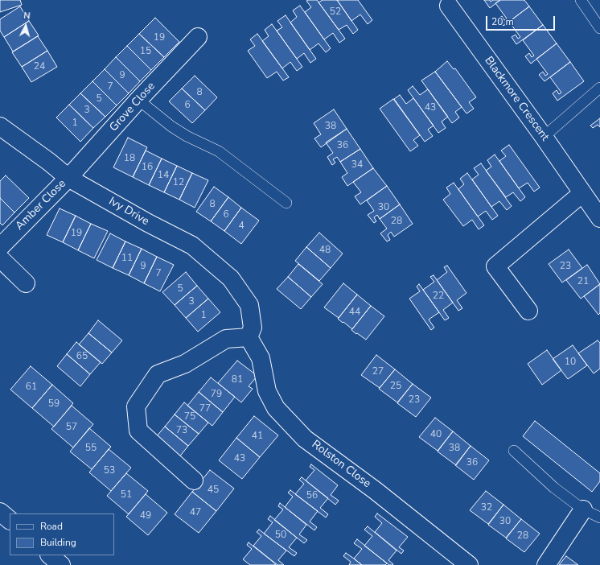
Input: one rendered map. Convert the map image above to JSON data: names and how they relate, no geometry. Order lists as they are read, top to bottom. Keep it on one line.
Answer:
{"streets":{"street":["Blackmore Crescent","Grove Close","Amber Close","Ivy Drive","Rolston Close"]},"crossings":[["Grove Close","Amber Close"],["Grove Close","Ivy Drive"],["Amber Close","Ivy Drive"],["Ivy Drive","Rolston Close"]],"house_numbers":["52","19","15","24","9","7","8","5","6","43","3","1","38","36","18","34","16","14","12","8","30","6","28","4","19","48","11","9","23","7","21","5","22","3","44","1","65","10","27","81","25","61","79","23","59","77","75","57","73","40","41","55","38","43","36","53","45","51","56","32","47","49","30","50","28"],"legend":["Road","Building"],"scale_bar":"20 m","north":"top"}
